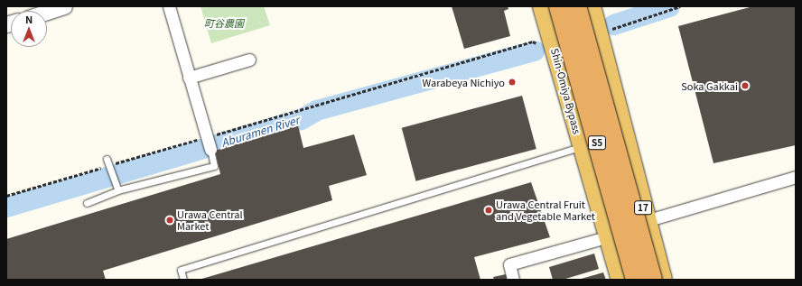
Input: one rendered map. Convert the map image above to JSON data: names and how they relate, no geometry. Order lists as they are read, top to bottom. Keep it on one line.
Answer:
{"streets":{"highway":["Shin-Omiya Bypass","S5","17"]},"water":["Aburamen River"],"parks":["町谷農園"],"places":["Warabeya Nichiyo","Soka Gakkai","Urawa Central Fruit and Vegetable Market","Urawa Central Market"],"north":"top"}
